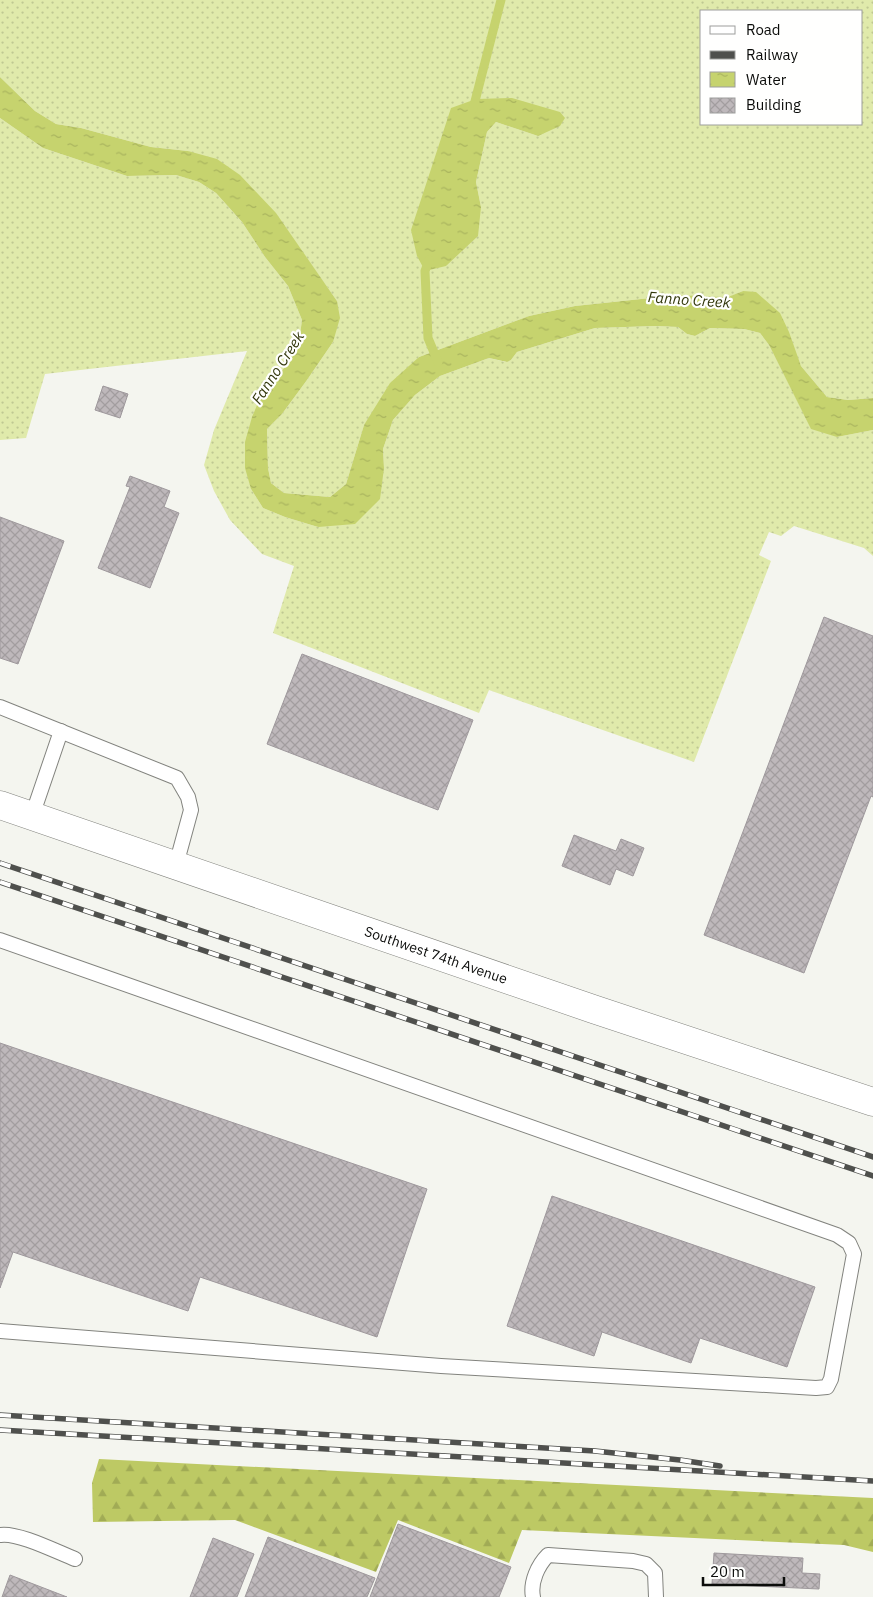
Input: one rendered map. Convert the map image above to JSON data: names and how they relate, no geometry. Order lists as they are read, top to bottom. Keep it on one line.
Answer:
{"streets":{"street":["Southwest 74th Avenue"]},"water":["Fanno Creek"],"legend":["Road","Railway","Water","Building"],"scale_bar":"20 m"}
